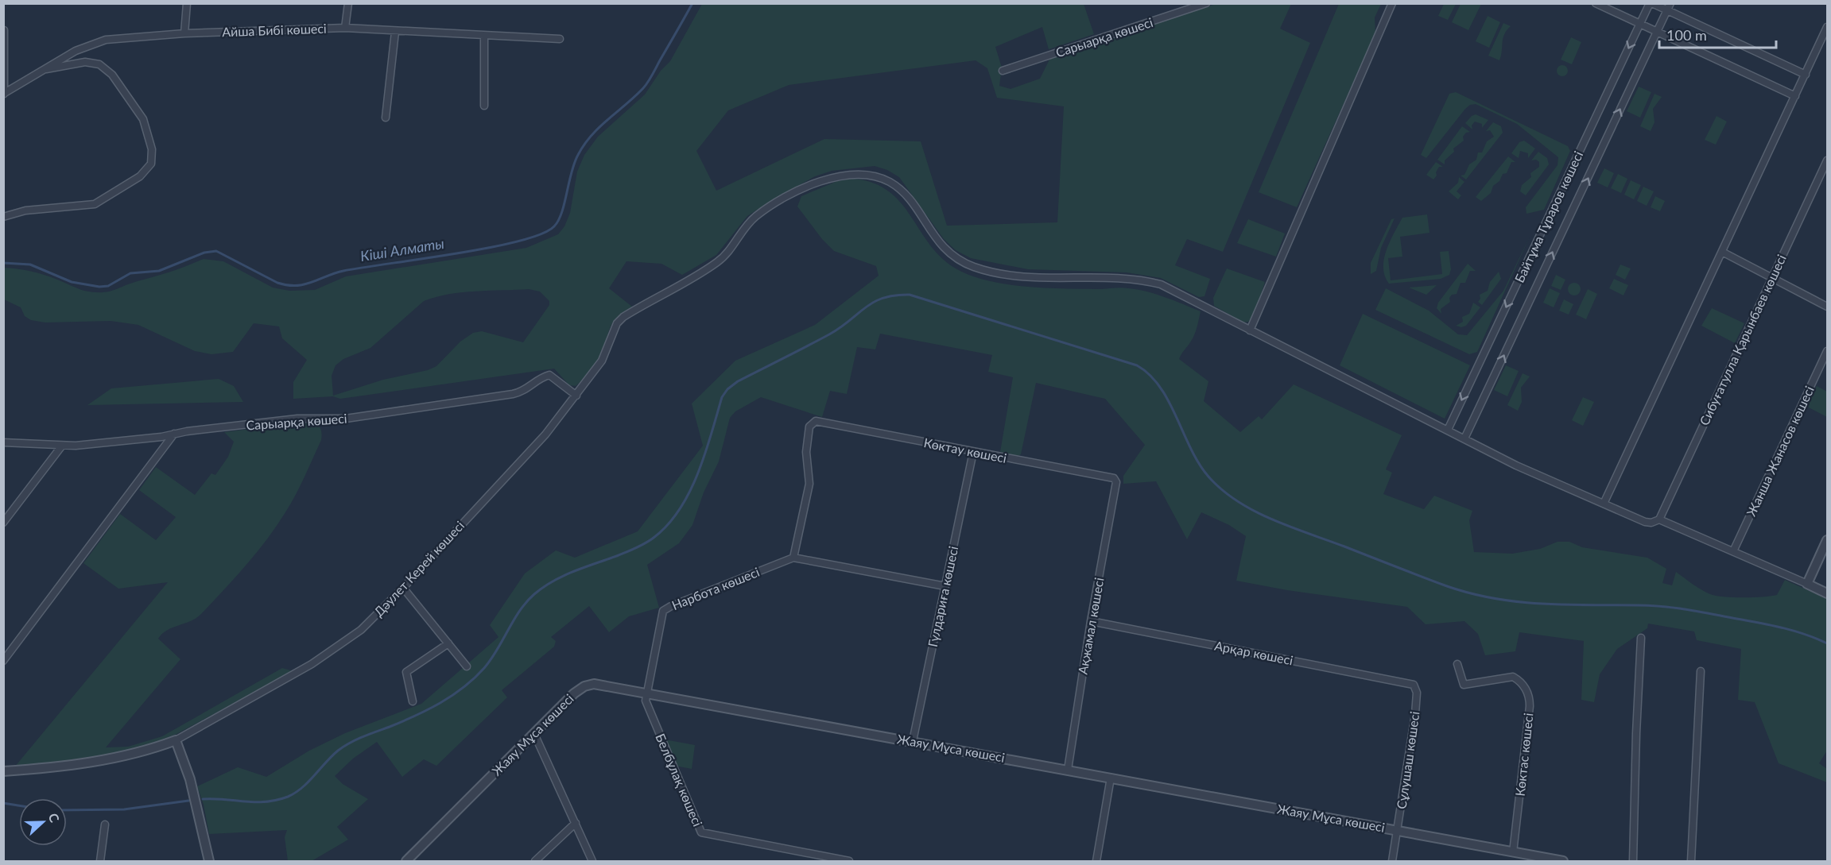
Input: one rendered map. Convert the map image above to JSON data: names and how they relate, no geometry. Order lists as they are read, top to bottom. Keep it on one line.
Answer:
{"streets":{"street":["Айша Бибі көшесі","Сарыарқа көшесі","Байтұма Тұраров көшесі","Сибуғатулла Қарынбаев көшесі","Көктау көшесі","Жанша Жанасов көшесі","Дәулет Керей көшесі","Нарбота көшесі","Гүлдариға көшесі","Ақжамал көшесі","Арқар көшесі","Жаяу Мұса көшесі","Көктас көшесі","Сұлушаш көшесі","Белбұлақ көшесі"]},"crossings":[["Сарыарқа көшесі","Дәулет Керей көшесі"],["Байтұма Тұраров көшесі","Дәулет Керей көшесі"],["Сибуғатулла Қарынбаев көшесі","Дәулет Керей көшесі"],["Көктау көшесі","Нарбота көшесі"],["Көктау көшесі","Гүлдариға көшесі"],["Көктау көшесі","Ақжамал көшесі"],["Жанша Жанасов көшесі","Дәулет Керей көшесі"],["Нарбота көшесі","Жаяу Мұса көшесі"],["Нарбота көшесі","Белбұлақ көшесі"],["Гүлдариға көшесі","Жаяу Мұса көшесі"],["Ақжамал көшесі","Арқар көшесі"],["Ақжамал көшесі","Жаяу Мұса көшесі"],["Арқар көшесі","Сұлушаш көшесі"],["Жаяу Мұса көшесі","Көктас көшесі"],["Жаяу Мұса көшесі","Сұлушаш көшесі"],["Жаяу Мұса көшесі","Белбұлақ көшесі"]],"water":["Кіші Алматы"],"scale_bar":"100 m","north":"right"}
